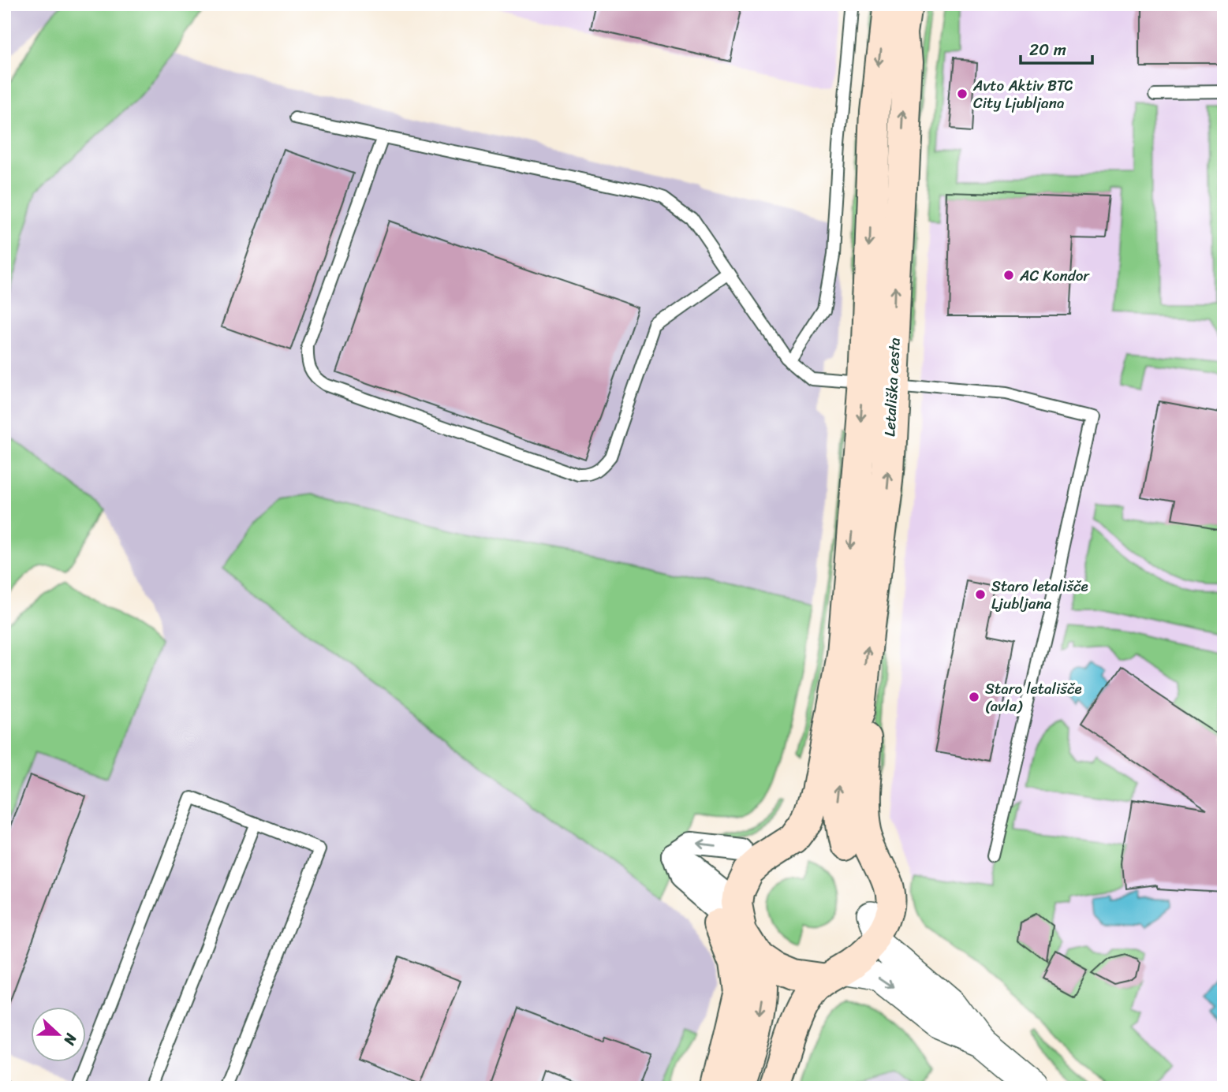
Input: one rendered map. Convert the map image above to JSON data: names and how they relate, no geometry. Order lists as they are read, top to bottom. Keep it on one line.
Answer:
{"streets":{"main road":["Letališka cesta"]},"places":["Avto Aktiv BTC City Ljubljana","AC Kondor","Staro letališče Ljubljana","Staro letališče (avla)"],"scale_bar":"20 m","north":"right"}
